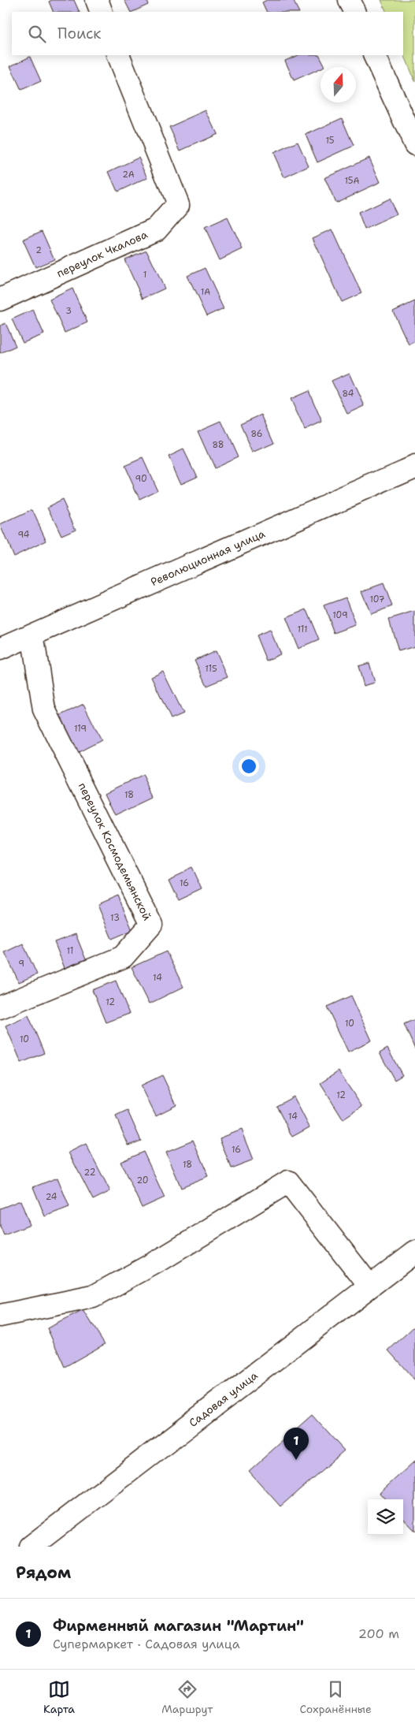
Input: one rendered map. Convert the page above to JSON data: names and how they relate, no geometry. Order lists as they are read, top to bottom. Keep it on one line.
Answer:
{"streets":{"street":["переулок Чкалова","Революционная улица","переулок Космодемьянской","Садовая улица"]},"crossings":[["Революционная улица","переулок Космодемьянской"]],"house_numbers":["15","2А","15А","2","1","1А","3","84","86","88","90","94","107","109","111","115","119","18","16","13","11","9","14","12","10","10","12","14","16","18","22","20","24"],"north":"top","page":{"search":"Поиск","pins":"1","heading":"Рядом","list":[{"mark":"1","name":"Фирменный магазин \"Мартин\"","note":"Супермаркет · Садовая улица","value":"200 m"}],"nav":["Карта","Маршрут","Сохранённые"]}}
